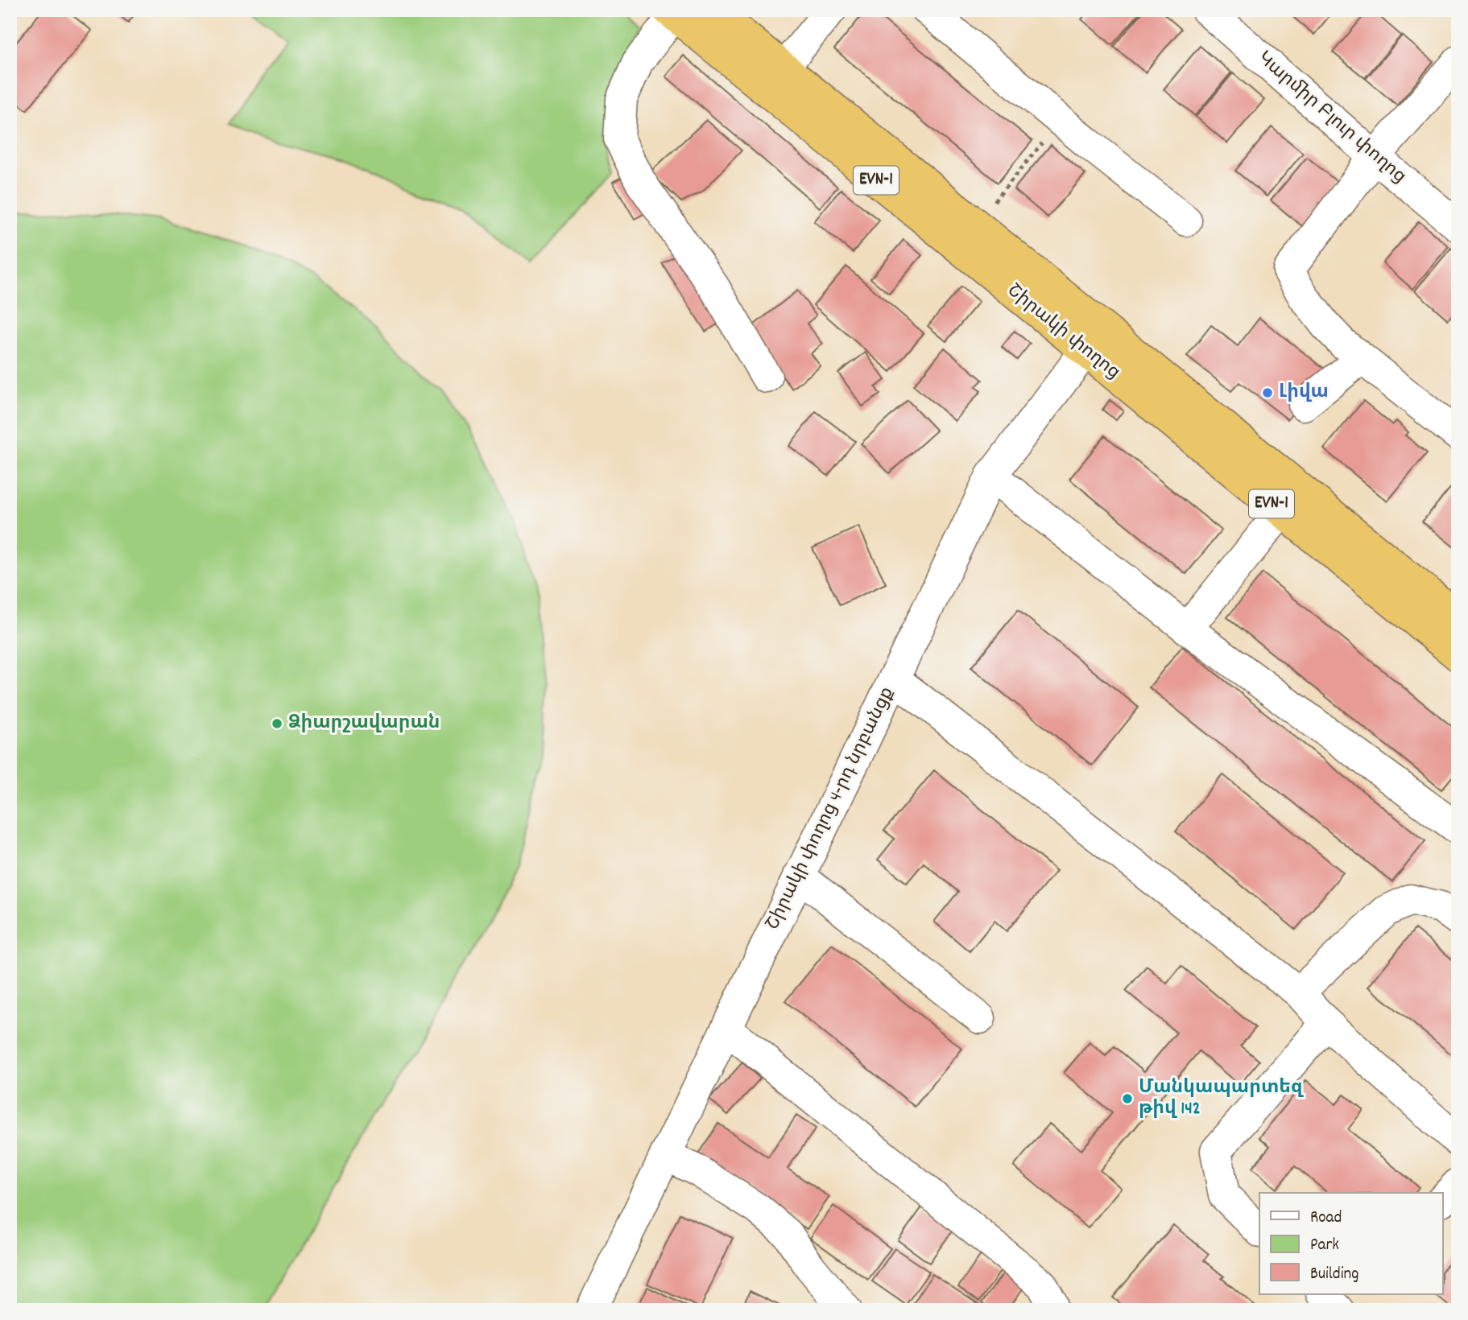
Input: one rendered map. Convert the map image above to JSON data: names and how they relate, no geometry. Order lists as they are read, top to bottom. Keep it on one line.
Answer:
{"streets":{"highway":["EVN-1","Շիրակի փողոց"],"street":["Կարմիր Բլուր փողոց","Շիրակի փողոց 4-րդ նրբանցք"]},"crossings":[["Շիրակի փողոց","Շիրակի փողոց 4-րդ նրբանցք"]],"places":["Լիվա","Ձիարշավարան","Մանկապարտեզ թիվ 142"],"legend":["Road","Park","Building"]}
